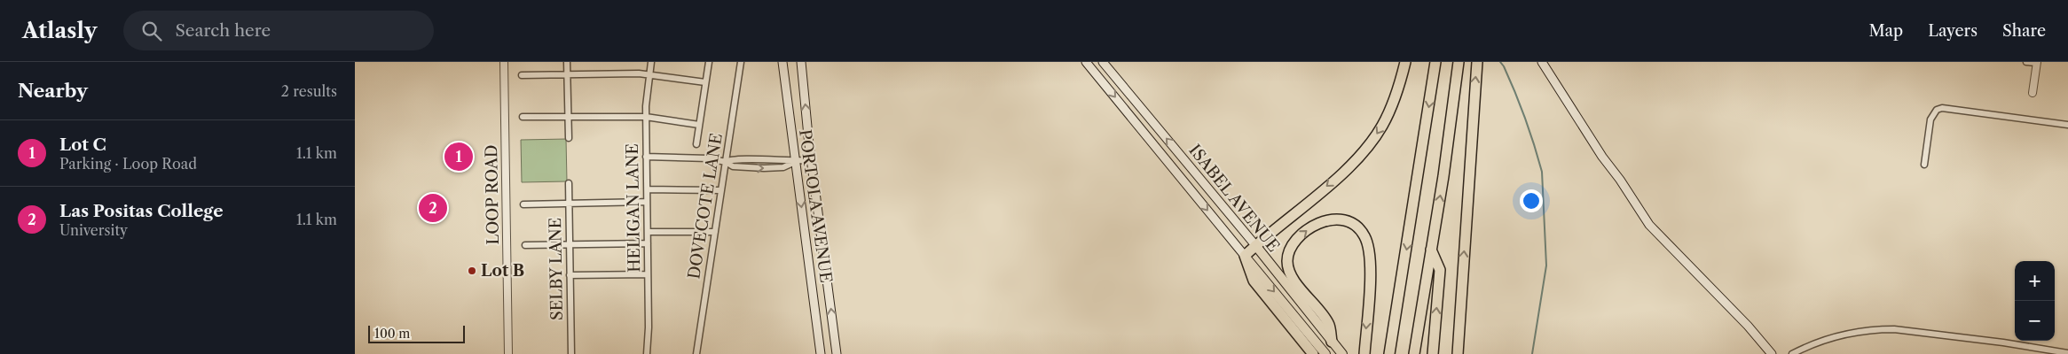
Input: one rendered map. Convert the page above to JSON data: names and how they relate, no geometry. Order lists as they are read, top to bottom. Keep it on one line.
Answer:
{"streets":{"highway":["ISABEL AVENUE"],"main road":["PORTOLA AVENUE"],"street":["LOOP ROAD","DOVECOTE LANE","HELIGAN LANE","SELBY LANE"]},"places":["Lot B"],"scale_bar":"100 m","page":{"header":"Atlasly","search":"Search here","nav":["Map","Layers","Share"],"heading":["Nearby","2 results"],"list":[{"mark":"1","name":"Lot C","note":"Parking · Loop Road","value":"1.1 km"},{"mark":"2","name":"Las Positas College","note":"University","value":"1.1 km"}],"pins":["1","2"],"map_buttons":["+","−"],"scale":"100 m"}}
